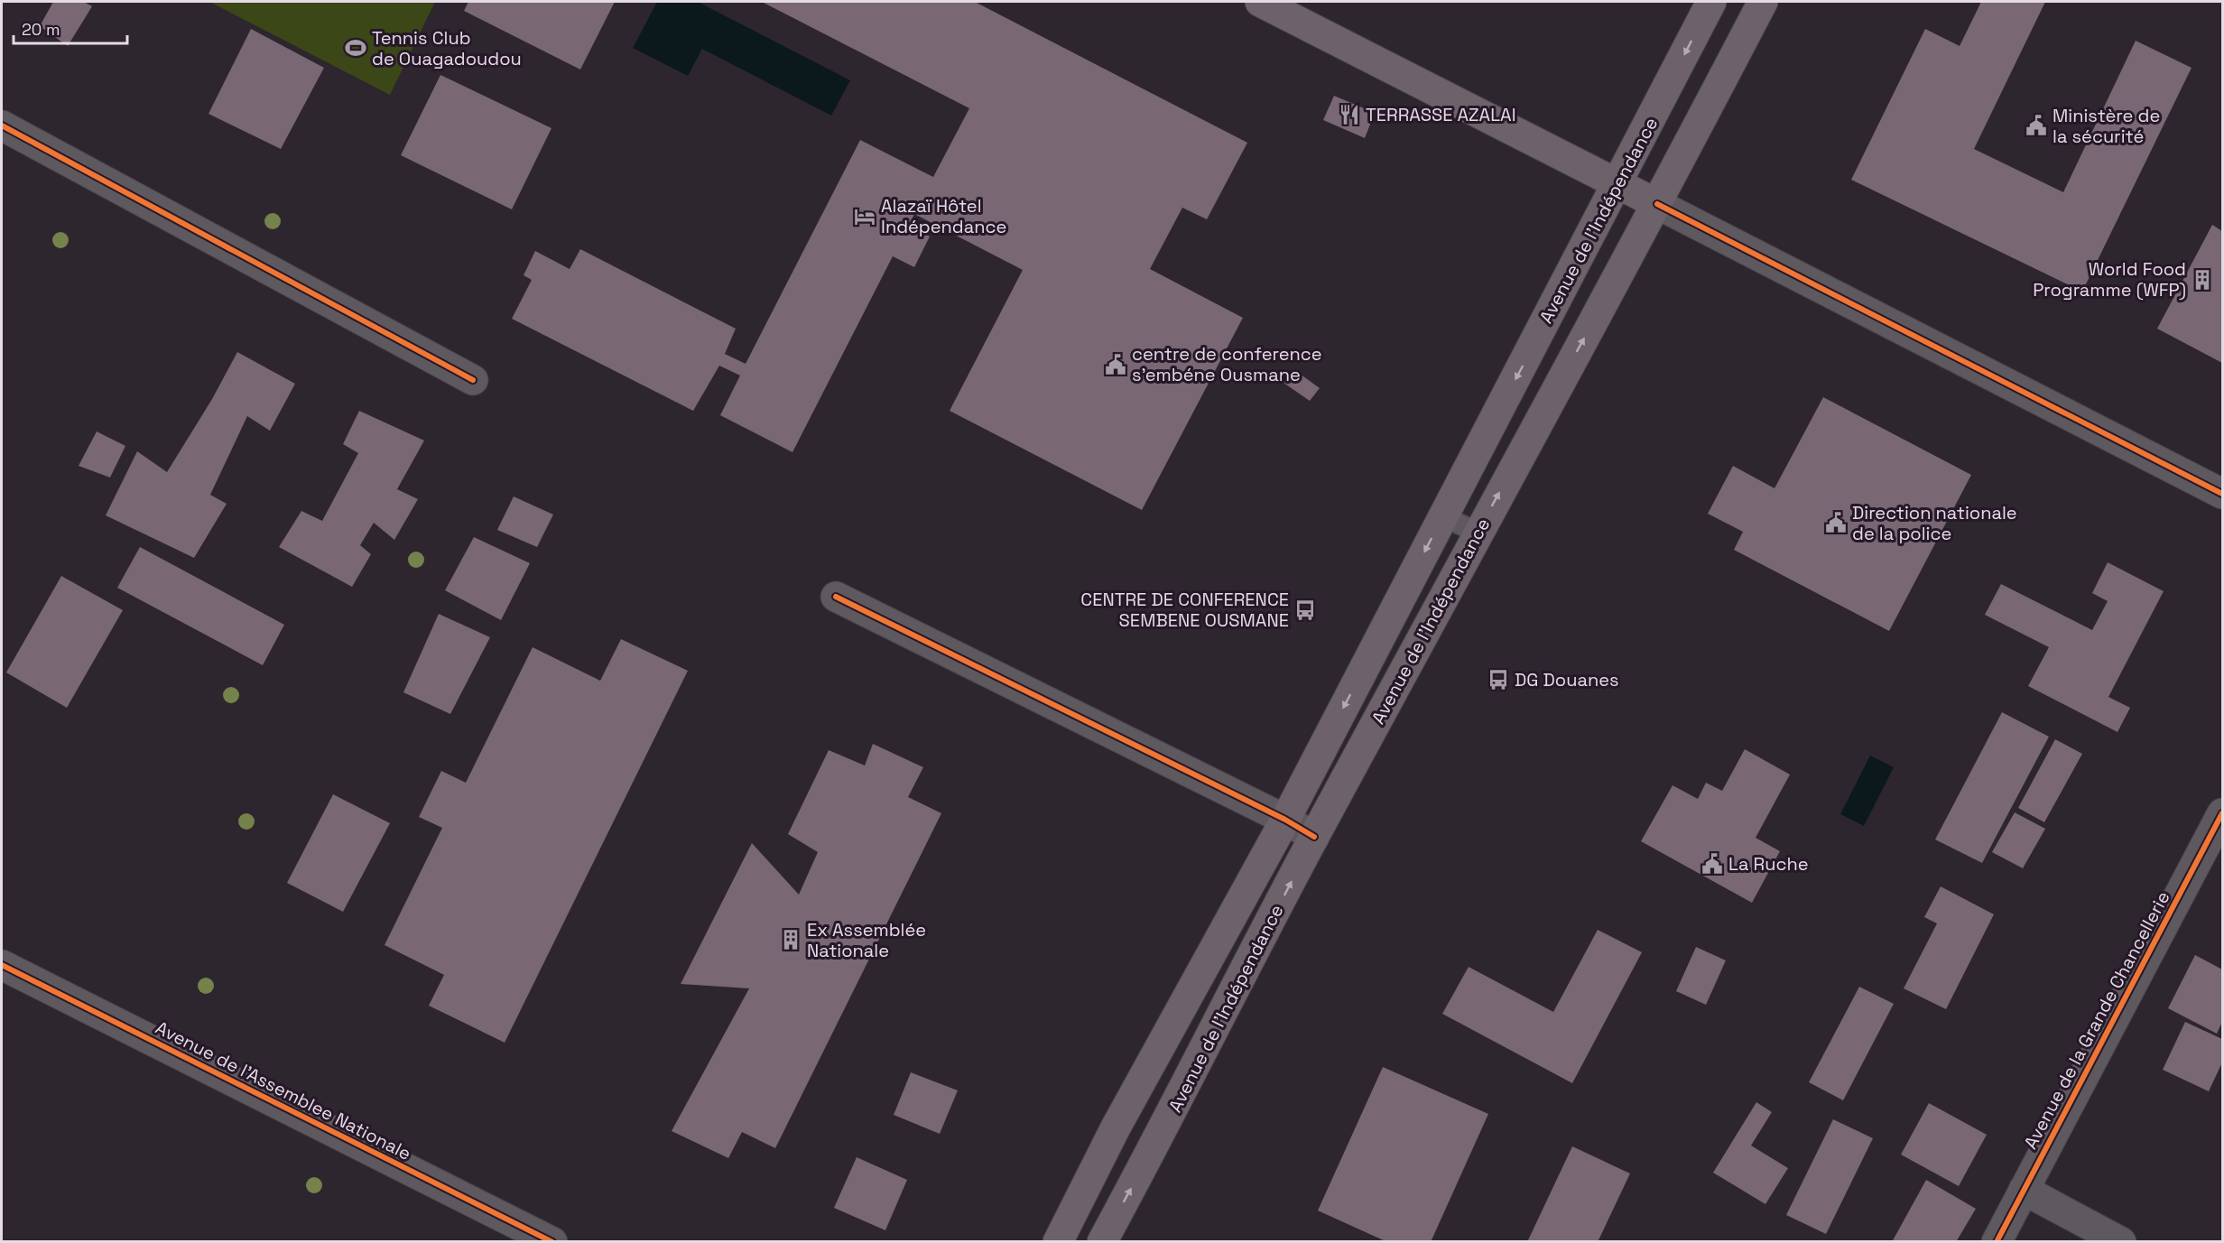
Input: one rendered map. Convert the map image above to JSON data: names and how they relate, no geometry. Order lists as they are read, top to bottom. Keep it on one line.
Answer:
{"streets":{"main road":["Avenue de l'Indépendance"],"street":["Avenue de la Grande Chancellerie","Avenue de l'Assemblee Nationale"]},"places":{"sports":["Tennis Club de Ouagadoudou"],"restaurant":["TERRASSE AZALAI"],"public building":["Ministère de la sécurité","centre de conference s'embéne Ousmane","Direction nationale de la police","La Ruche"],"hotel":["Alazaï Hôtel Indépendance"],"building":["World Food Programme (WFP)","Ex Assemblée Nationale"],"bus stop":["CENTRE DE CONFERENCE SEMBENE OUSMANE","DG Douanes"]},"scale_bar":"20 m"}
